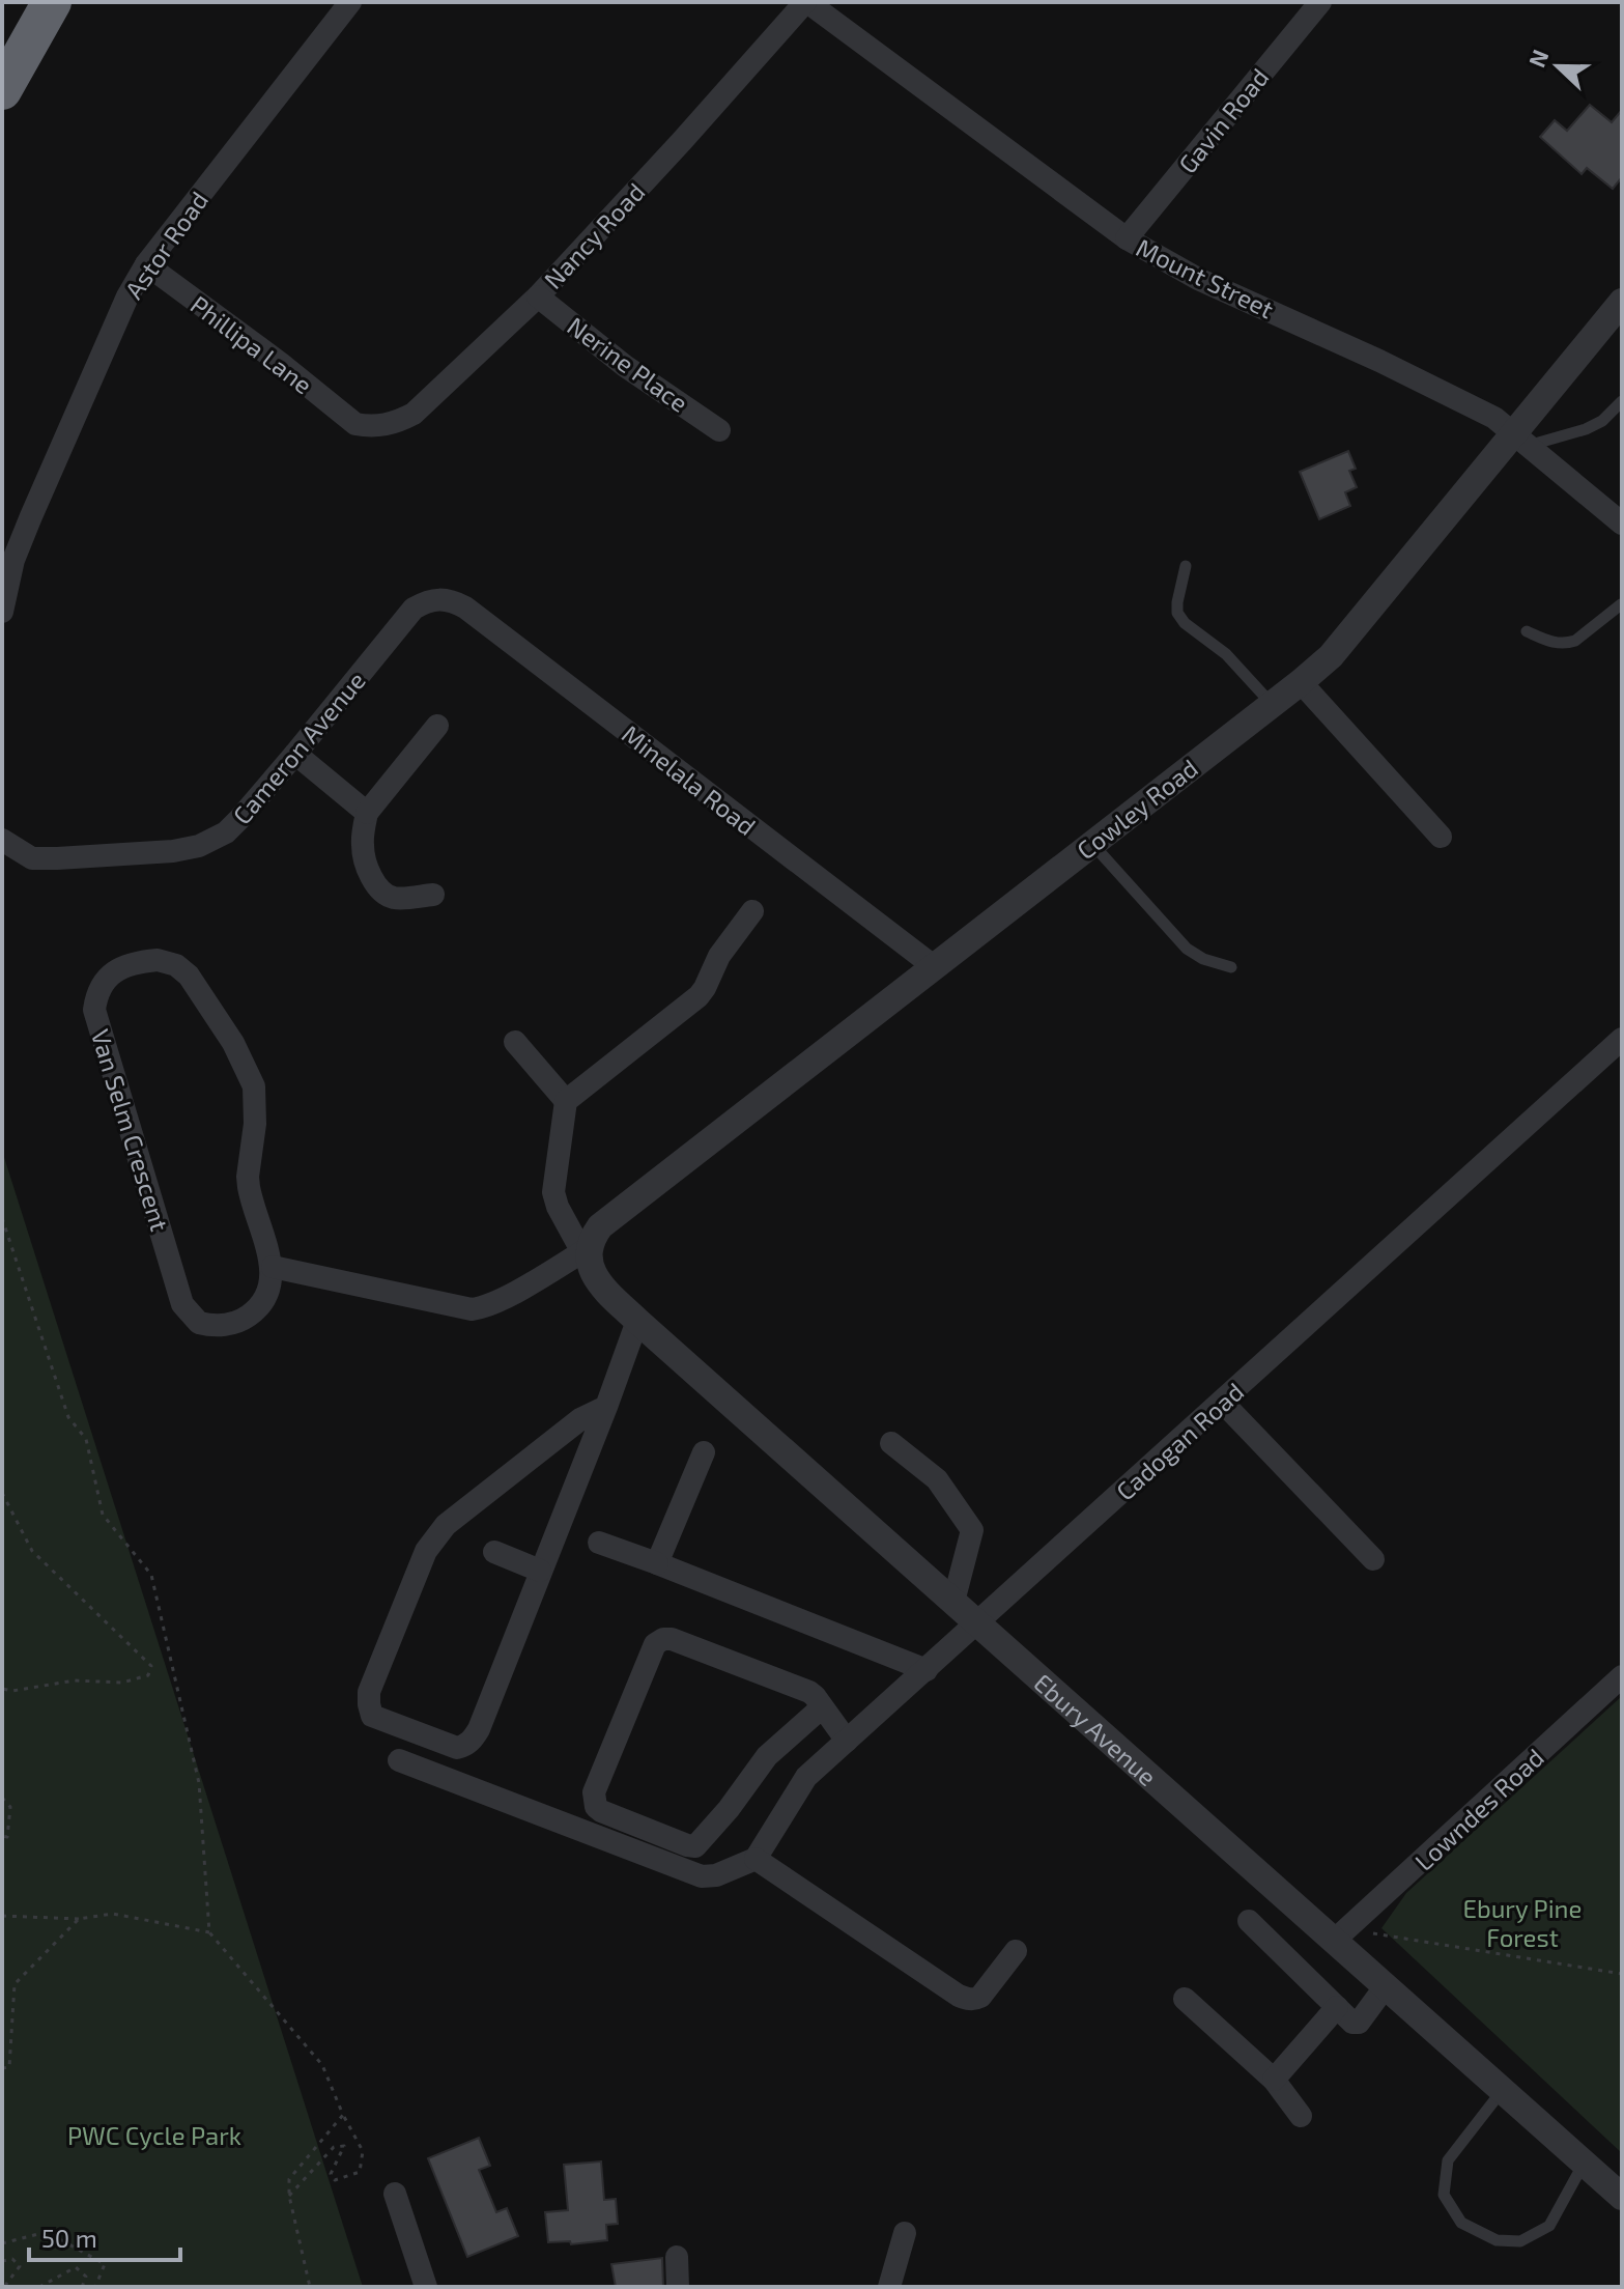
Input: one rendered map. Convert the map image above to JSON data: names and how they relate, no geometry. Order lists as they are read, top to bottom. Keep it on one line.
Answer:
{"streets":{"street":["Gavin Road","Nancy Road","Astor Road","Mount Street","Phillipa Lane","Nerine Place","Cameron Avenue","Minelala Road","Cowley Road","Van Selm Crescent","Cadogan Road","Ebury Avenue","Lowndes Road"]},"crossings":[["Gavin Road","Mount Street"],["Nancy Road","Mount Street"],["Nancy Road","Phillipa Lane"],["Nancy Road","Nerine Place"],["Astor Road","Phillipa Lane"],["Mount Street","Cowley Road"],["Cameron Avenue","Minelala Road"],["Minelala Road","Cowley Road"],["Cowley Road","Ebury Avenue"],["Cadogan Road","Ebury Avenue"],["Ebury Avenue","Lowndes Road"]],"parks":["Ebury Pine Forest","PWC Cycle Park"],"scale_bar":"50 m","north":"left"}
